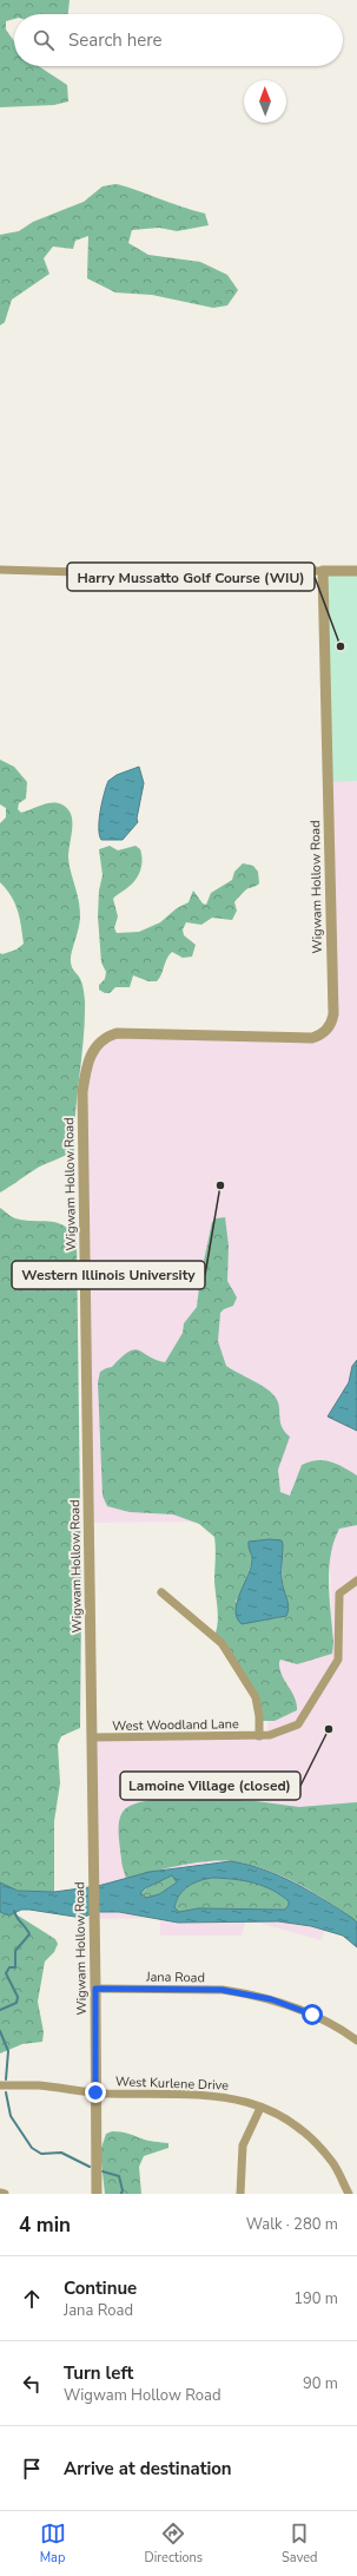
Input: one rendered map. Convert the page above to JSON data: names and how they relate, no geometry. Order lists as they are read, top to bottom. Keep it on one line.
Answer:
{"streets":{"street":["Wigwam Hollow Road","West Woodland Lane","Jana Road","West Kurlene Drive"]},"crossings":[["Wigwam Hollow Road","West Woodland Lane"],["Wigwam Hollow Road","Jana Road"],["Wigwam Hollow Road","West Kurlene Drive"]],"places":["Harry Mussatto Golf Course (WIU)","Western Illinois University","Lamoine Village (closed)"],"north":"top","page":{"search":"Search here","heading":["4 min","Walk · 280 m"],"list":[["Continue","Jana Road","190 m"],["Turn left","Wigwam Hollow Road","90 m"],"Arrive at destination"],"nav":["Map","Directions","Saved"]}}
